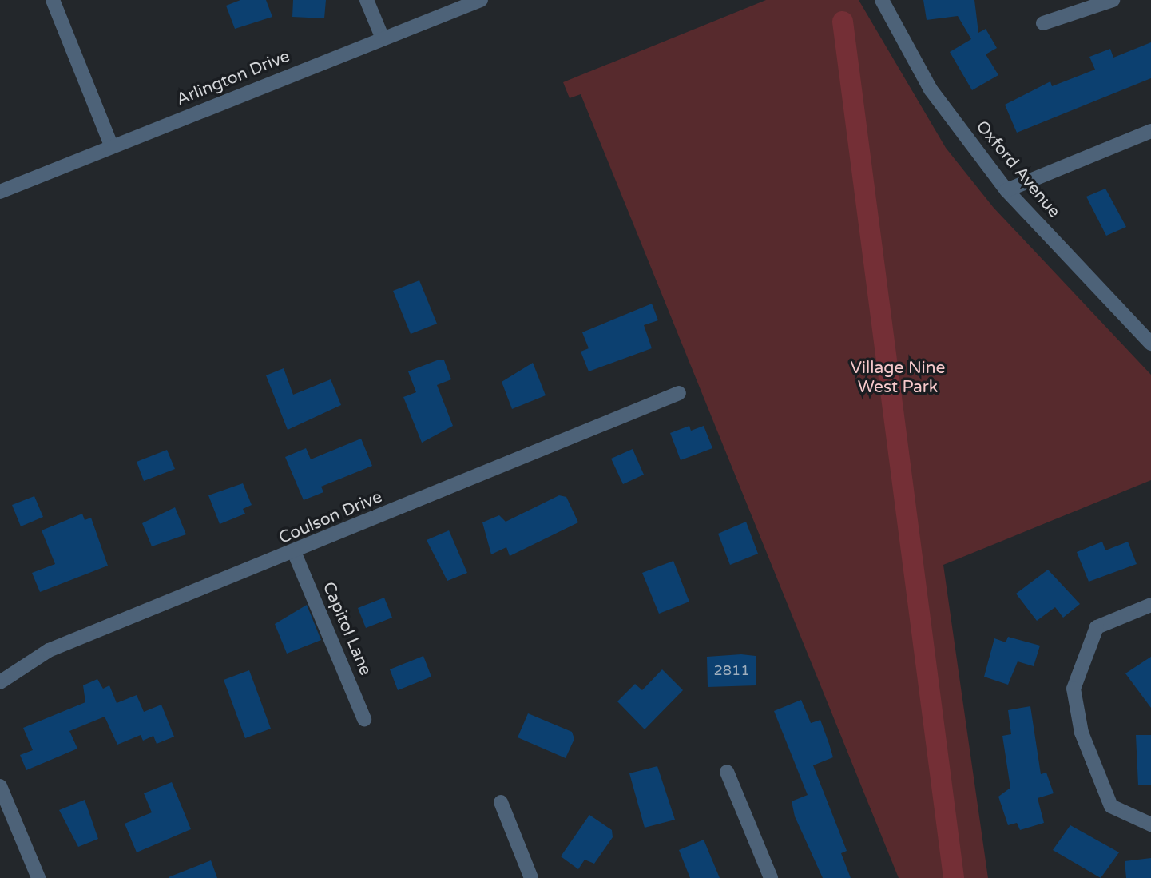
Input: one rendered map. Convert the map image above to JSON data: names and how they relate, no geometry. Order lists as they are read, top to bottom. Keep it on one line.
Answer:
{"streets":{"street":["Arlington Drive","Oxford Avenue","Coulson Drive","Capitol Lane"]},"crossings":[["Coulson Drive","Capitol Lane"]],"parks":["Village Nine West Park"],"house_numbers":["2811"]}
